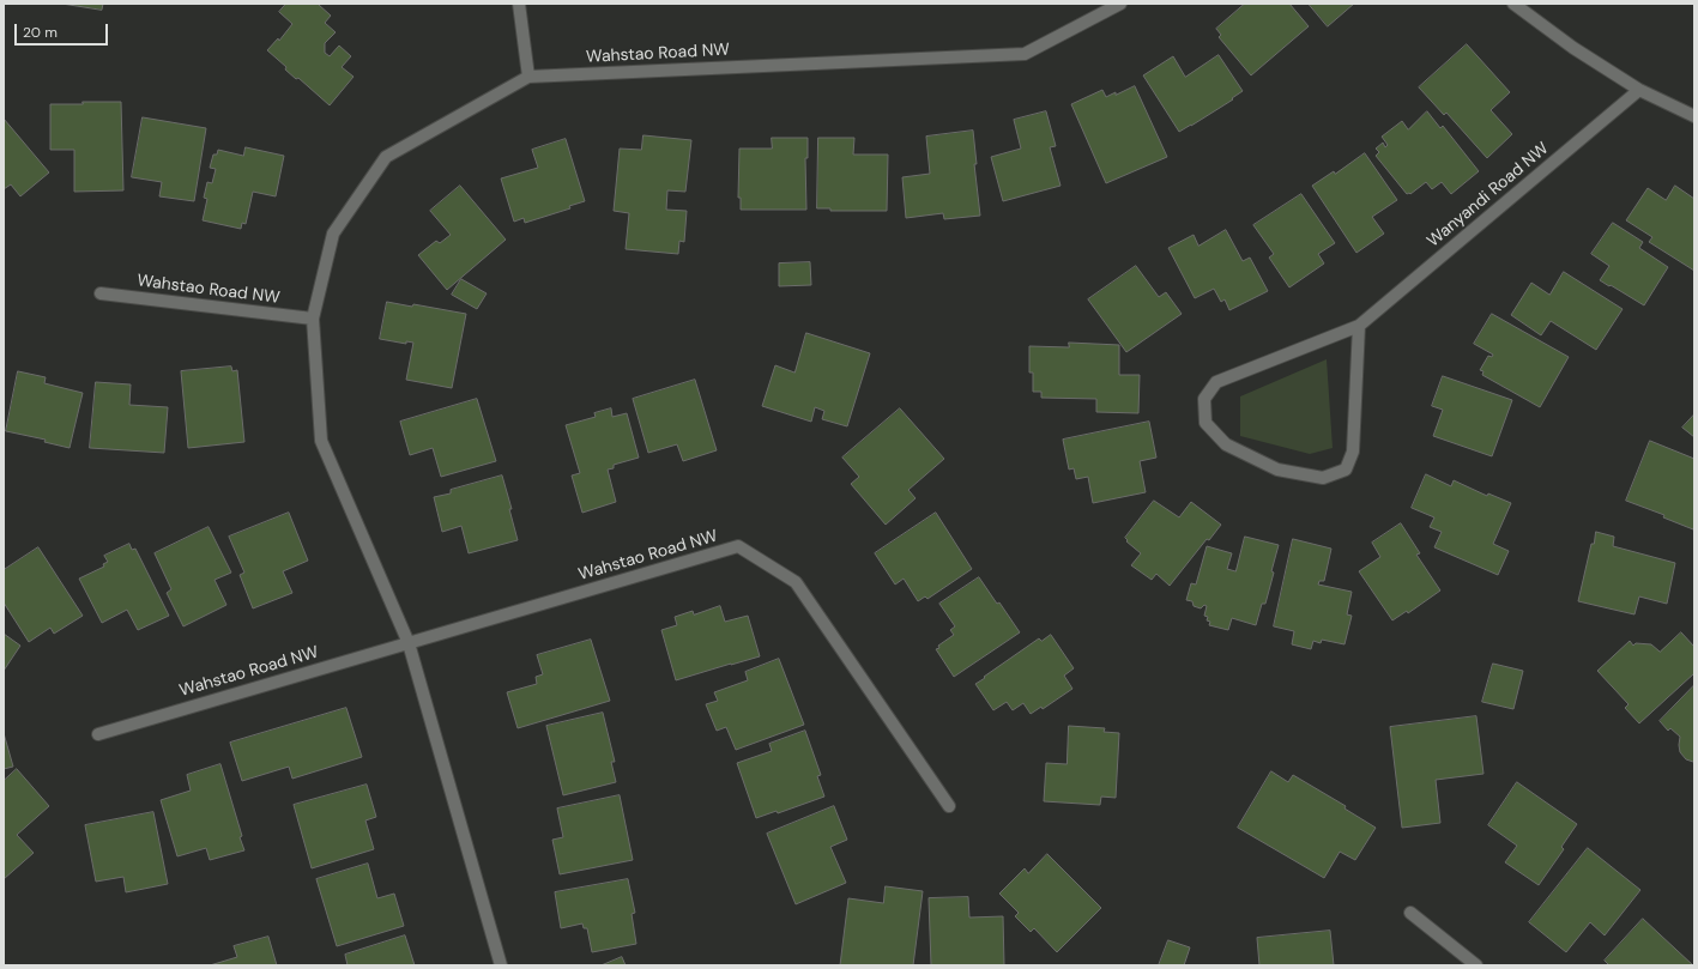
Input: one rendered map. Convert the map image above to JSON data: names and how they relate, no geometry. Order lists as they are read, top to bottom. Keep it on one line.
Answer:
{"streets":{"street":["Wahstao Road NW","Wanyandi Road NW"]},"scale_bar":"20 m"}
